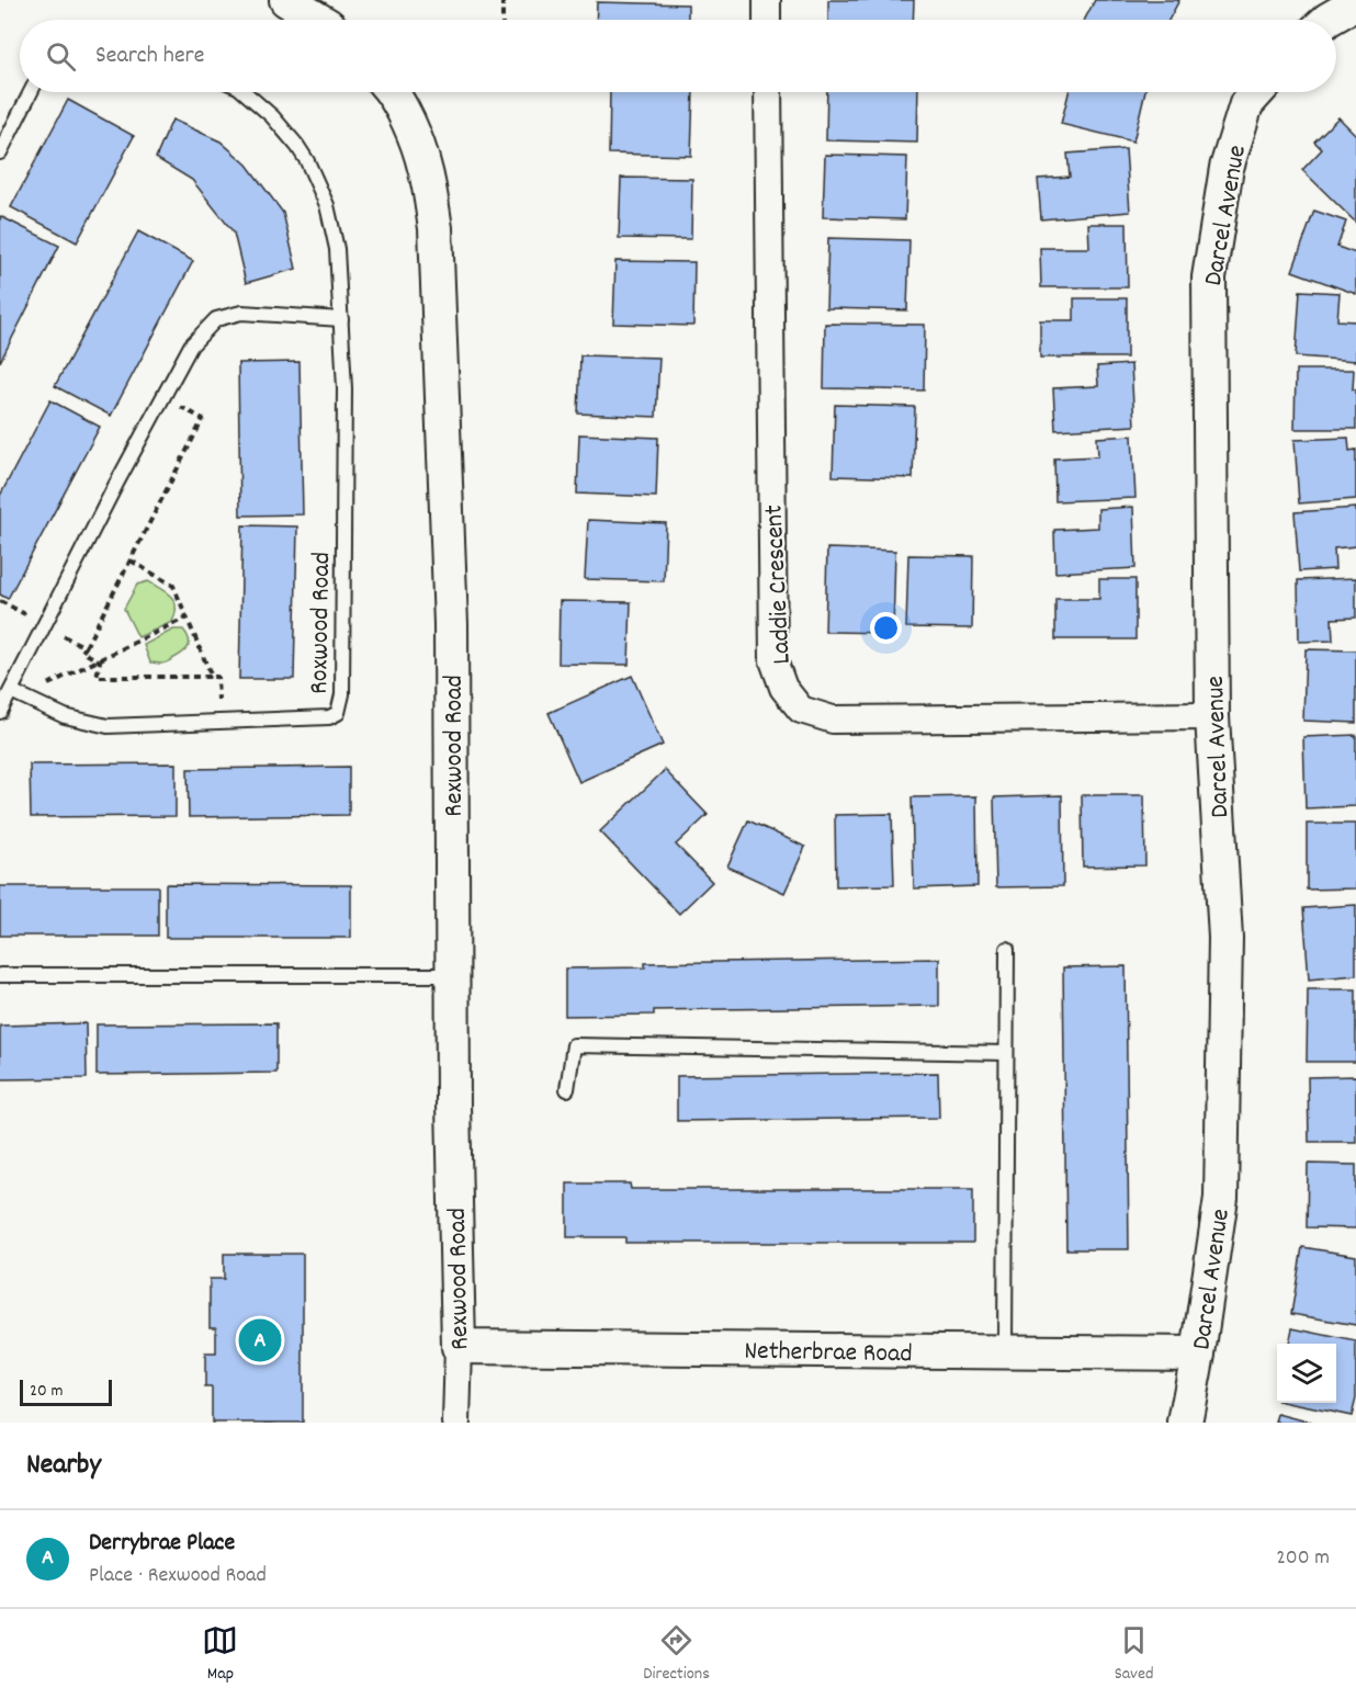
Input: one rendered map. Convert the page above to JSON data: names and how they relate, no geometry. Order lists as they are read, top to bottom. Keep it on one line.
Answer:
{"streets":{"street":["Darcel Avenue","Laddie Crescent","Rexwood Road","Netherbrae Road"],"lane":["Roxwood Road"]},"crossings":[["Darcel Avenue","Laddie Crescent"],["Darcel Avenue","Netherbrae Road"],["Rexwood Road","Netherbrae Road"]],"scale_bar":"20 m","page":{"search":"Search here","pins":"A","scale":"20 m","heading":"Nearby","list":[{"mark":"A","name":"Derrybrae Place","note":"Place · Rexwood Road","value":"200 m"}],"nav":["Map","Directions","Saved"]}}
